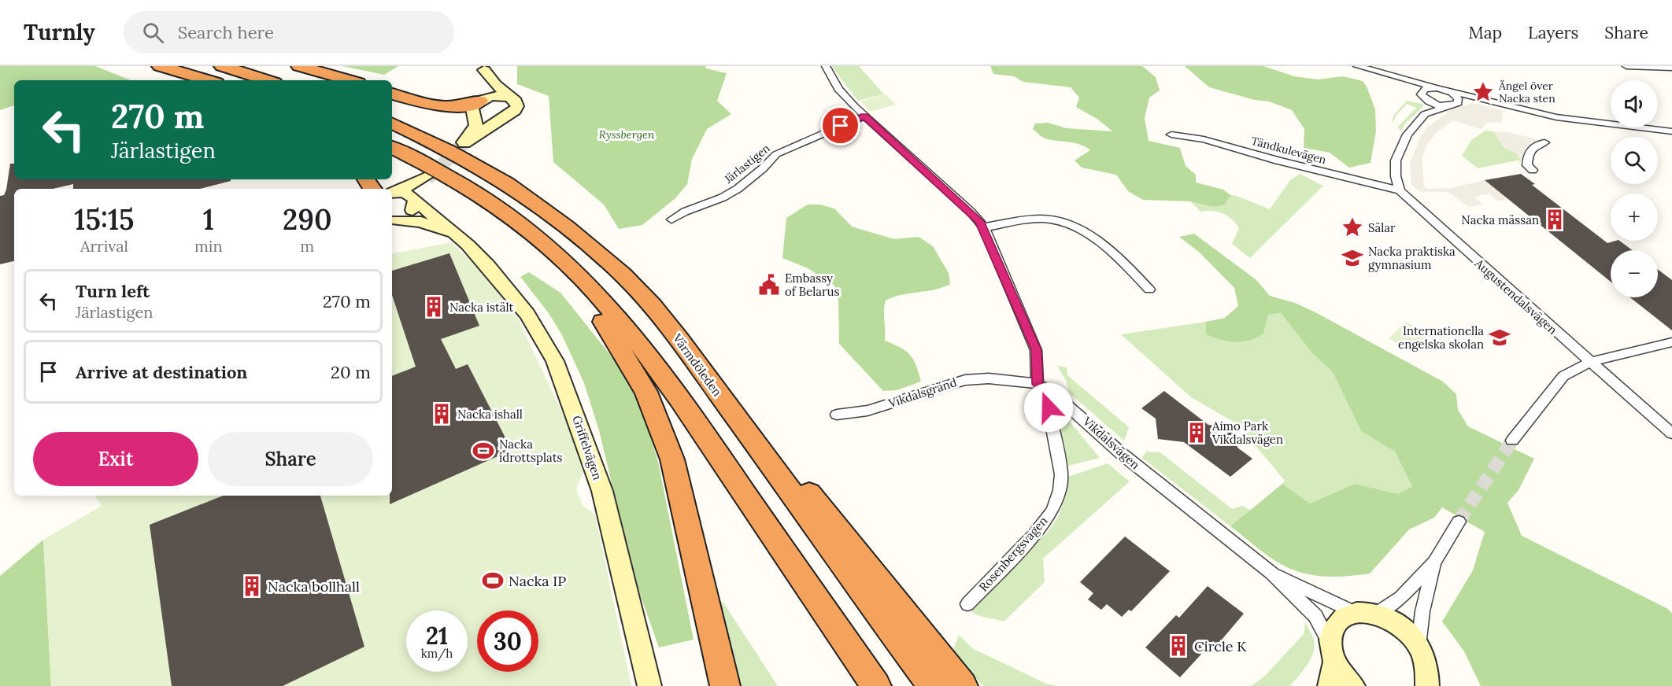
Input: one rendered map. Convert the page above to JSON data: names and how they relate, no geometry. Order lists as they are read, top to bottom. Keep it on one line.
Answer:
{"streets":{"highway":["Värmdöleden"],"street":["Tändkulevägen","Järlastigen","Augustendalsvägen","Vikdalsgränd","Vikdalsvägen","Griffelvägen","Rosenbergsvägen"]},"crossings":[["Tändkulevägen","Augustendalsvägen"],["Vikdalsgränd","Vikdalsvägen"],["Vikdalsgränd","Rosenbergsvägen"],["Vikdalsvägen","Rosenbergsvägen"]],"parks":["Ryssbergen"],"places":{"place":["Ängel över Nacka sten","Sälar"],"building":["Nacka mässan","Nacka istält","Nacka ishall","Aimo Park Vikdalsvägen","Nacka bollhall","Circle K"],"school or university":["Nacka praktiska gymnasium","Internationella engelska skolan"],"public building":["Embassy of Belarus"],"sports":["Nacka idrottsplats","Nacka IP"]},"page":{"header":"Turnly","search":"Search here","nav":["Map","Layers","Share"],"map_buttons":["+","−"],"turn":["270 m","Järlastigen"],"eta":["15:15","Arrival","1","min","290","m"],"list":[{"name":"Turn left","note":"Järlastigen","value":"270 m"},{"name":"Arrive at destination","value":"20 m"}],"buttons":["Exit","Share"],"speed":"21 km/h","limit":"30"}}
